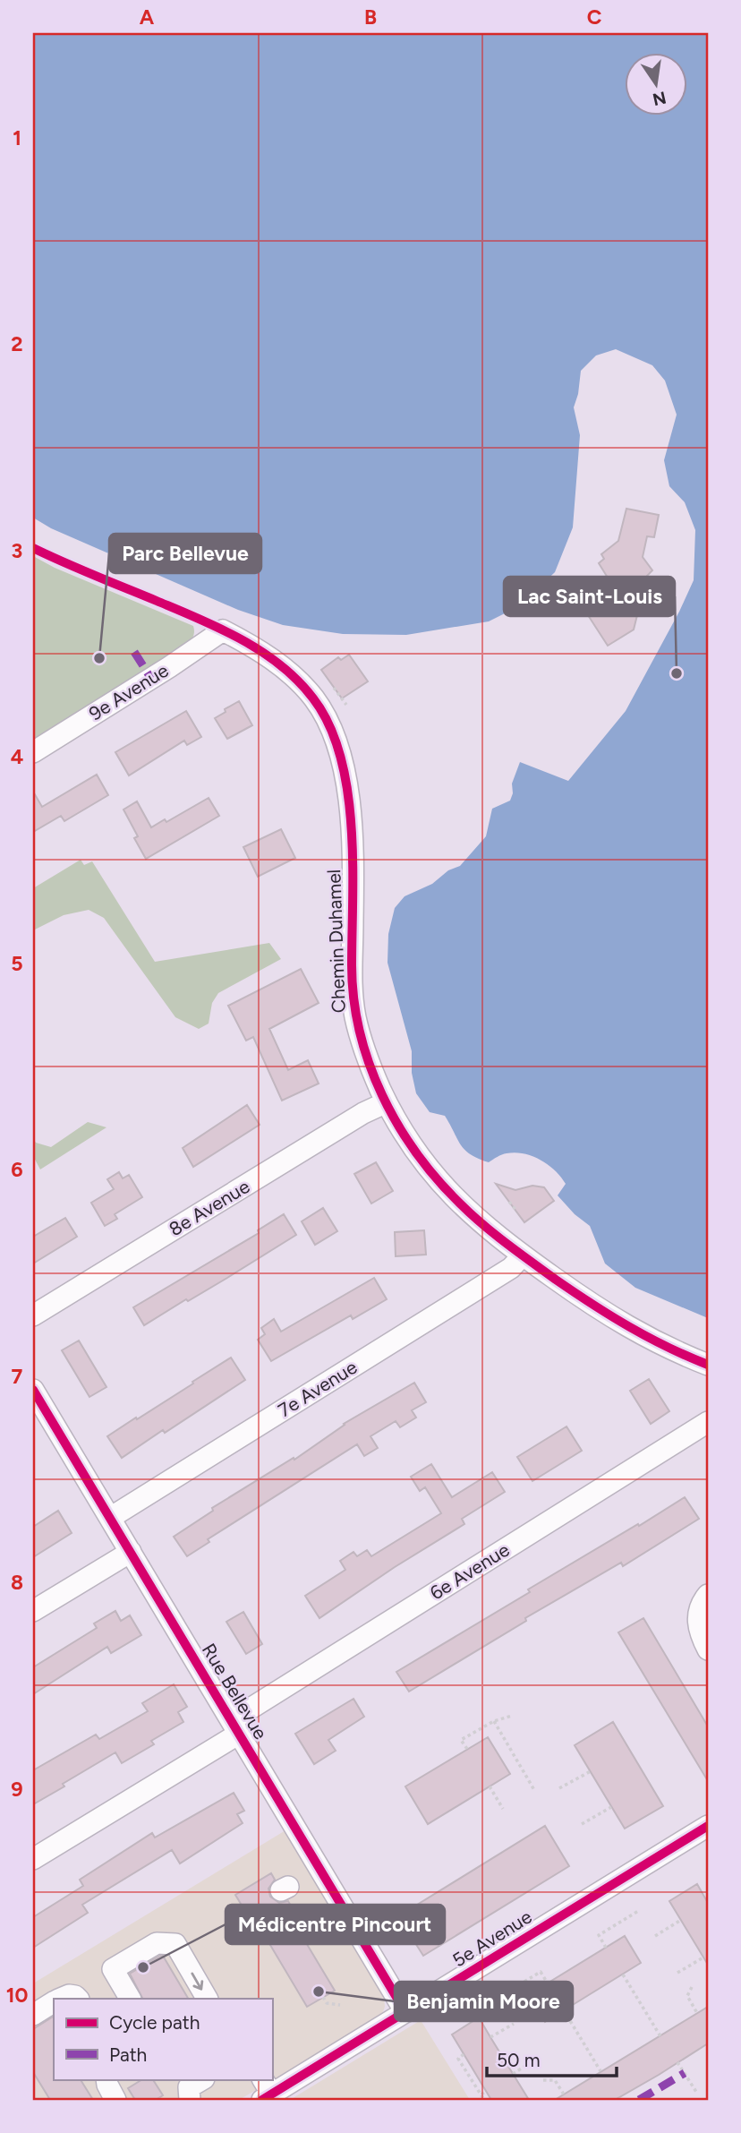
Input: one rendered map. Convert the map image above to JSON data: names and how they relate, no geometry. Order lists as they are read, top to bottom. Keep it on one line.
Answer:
{"streets":{"street":["9e Avenue","Chemin Duhamel","8e Avenue","7e Avenue","6e Avenue","Rue Bellevue","5e Avenue"]},"crossings":[["9e Avenue","Chemin Duhamel"],["Chemin Duhamel","8e Avenue"],["Chemin Duhamel","7e Avenue"],["7e Avenue","Rue Bellevue"],["6e Avenue","Rue Bellevue"],["Rue Bellevue","5e Avenue"]],"places":["Parc Bellevue","Lac Saint-Louis","Médicentre Pincourt","Benjamin Moore"],"legend":["Cycle path","Path"],"scale_bar":"50 m","north":"bottom","grid":{"columns":["A","B","C"],"rows":["1","2","3","4","5","6","7","8","9","10"]}}
